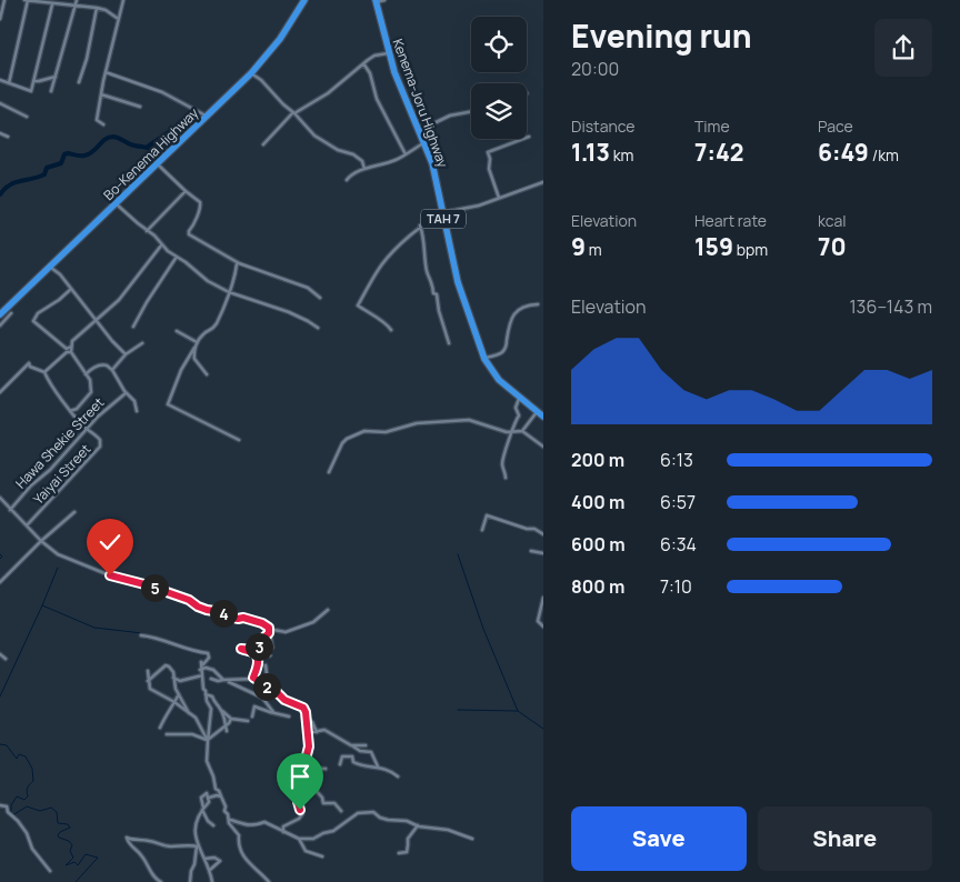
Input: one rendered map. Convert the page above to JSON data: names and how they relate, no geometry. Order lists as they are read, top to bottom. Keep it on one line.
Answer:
{"streets":{"highway":["Kenema-Joru Highway","Bo-Kenema Highway","TAH 7"],"street":["Hawa Shekie Street","Yaiyai Street"]},"crossings":[["Hawa Shekie Street","Yaiyai Street"]],"page":{"heading":["Evening run","20:00"],"stats":[["Distance","1.13 km"],["Time","7:42"],["Pace","6:49 /km"],["Elevation","9 m"],["Heart rate","159 bpm"],["kcal","70"]],"chart":["Elevation","136–143 m"],"list":[{"name":"200 m","note":"6:13"},{"name":"400 m","note":"6:57"},{"name":"600 m","note":"6:34"},{"name":"800 m","note":"7:10"}],"pins":["5","4","3","2"],"buttons":["Save","Share"]}}
